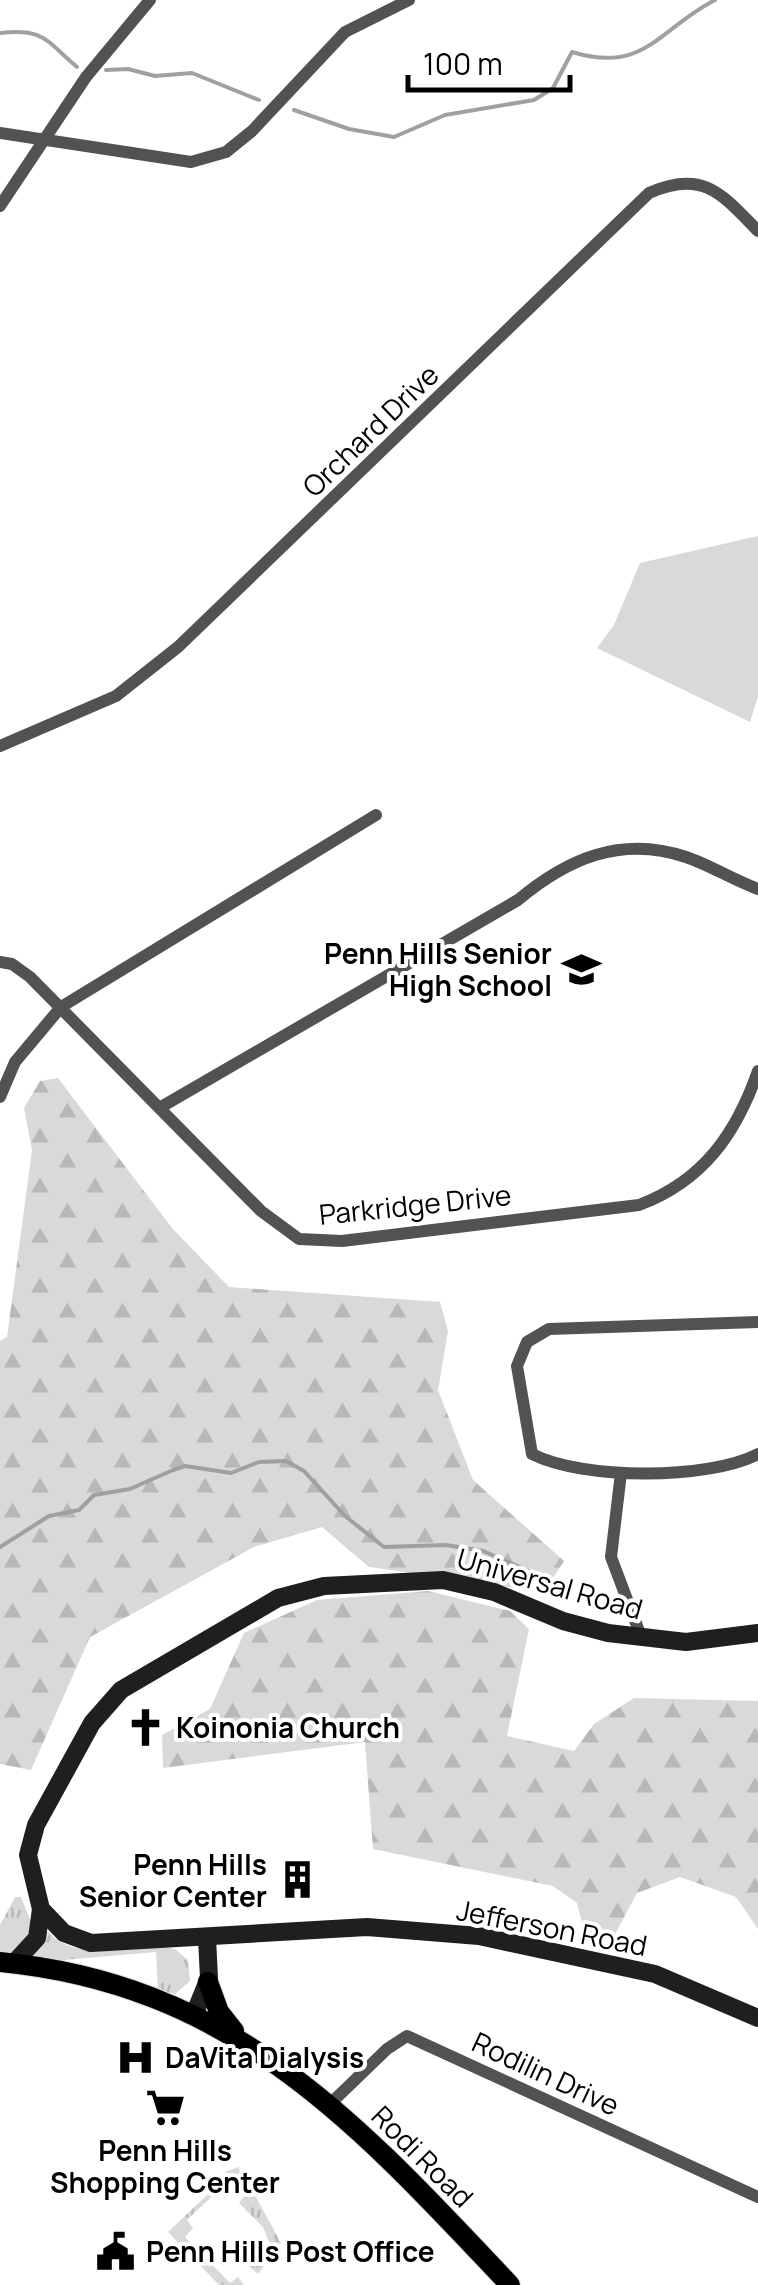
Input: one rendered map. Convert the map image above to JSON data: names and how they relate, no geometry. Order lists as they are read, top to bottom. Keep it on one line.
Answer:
{"streets":{"main road":["Rodi Road"],"street":["Orchard Drive","Parkridge Drive","Universal Road","Jefferson Road","Rodilin Drive"]},"crossings":[["Universal Road","Jefferson Road"],["Rodilin Drive","Rodi Road"]],"places":{"school or university":["Penn Hills Senior High School"],"church":["Koinonia Church"],"building":["Penn Hills Senior Center"],"hospital":["DaVita Dialysis"],"supermarket":["Penn Hills Shopping Center"],"public building":["Penn Hills Post Office"]},"scale_bar":"100 m"}
